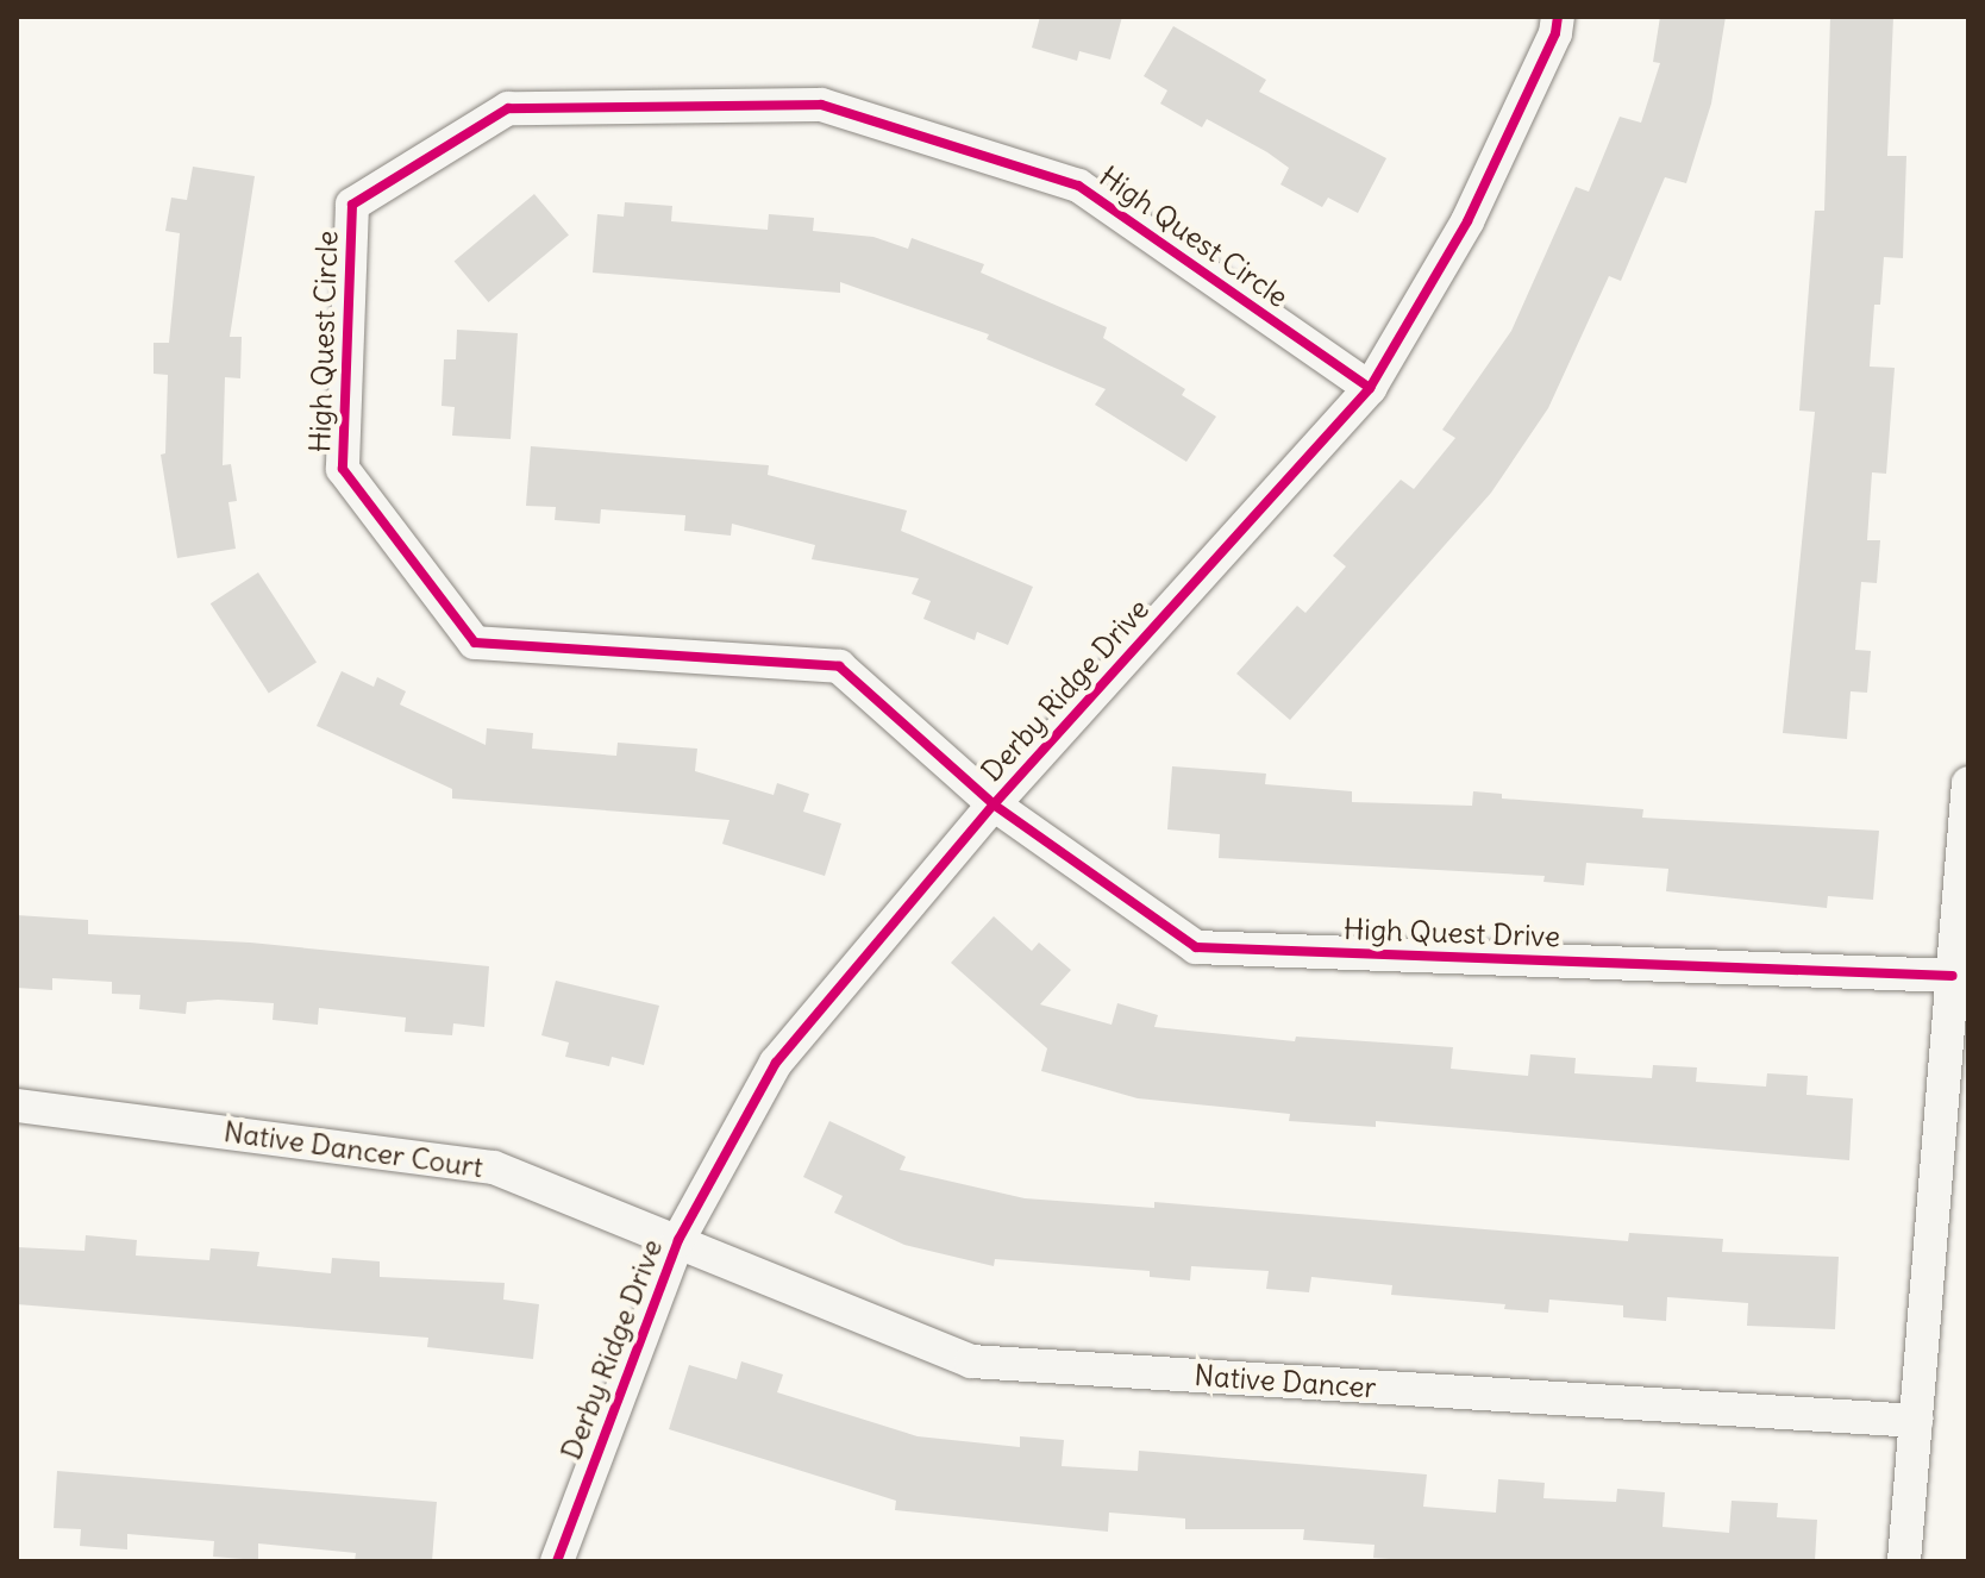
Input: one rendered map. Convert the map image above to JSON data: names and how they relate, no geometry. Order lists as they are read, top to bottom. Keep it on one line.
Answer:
{"streets":{"street":["High Quest Circle","Derby Ridge Drive","High Quest Drive","Native Dancer Court","Native Dancer"]},"crossings":[["High Quest Circle","Derby Ridge Drive"],["High Quest Circle","High Quest Drive"],["Derby Ridge Drive","High Quest Drive"],["Derby Ridge Drive","Native Dancer Court"],["Derby Ridge Drive","Native Dancer"],["Native Dancer Court","Native Dancer"]]}
